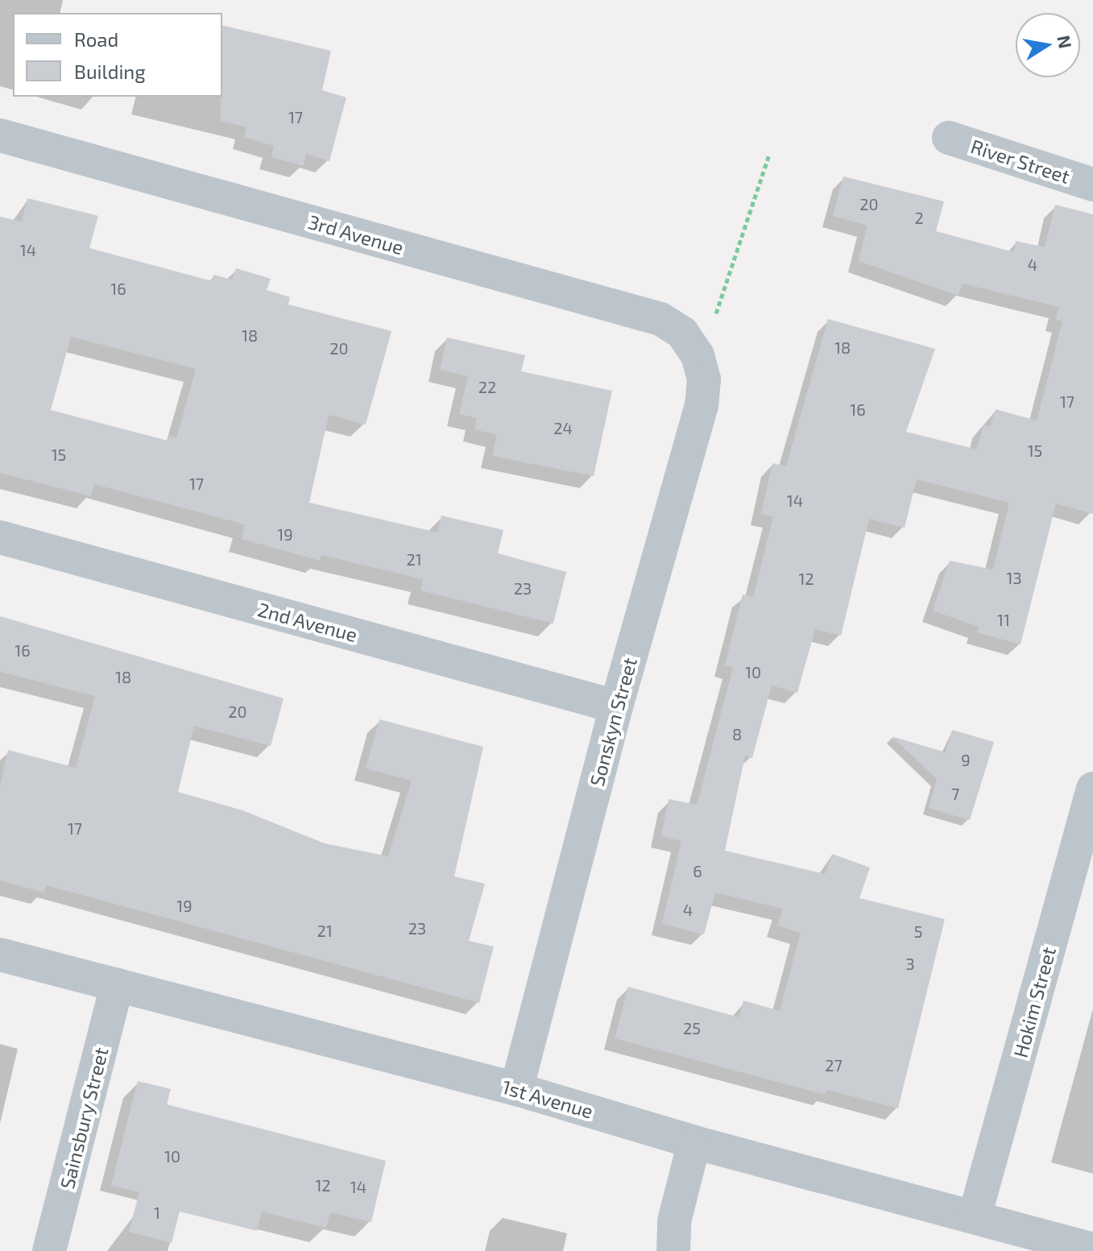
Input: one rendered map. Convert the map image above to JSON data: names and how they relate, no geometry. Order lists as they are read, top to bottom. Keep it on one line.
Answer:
{"streets":{"street":["River Street","3rd Avenue","2nd Avenue","Sonskyn Street","Hokim Street","1st Avenue","Sainsbury Street"]},"crossings":[["3rd Avenue","Sonskyn Street"],["2nd Avenue","Sonskyn Street"],["Sonskyn Street","1st Avenue"],["Hokim Street","1st Avenue"],["1st Avenue","Sainsbury Street"]],"house_numbers":["17","20","2","14","4","16","18","18","20","22","17","16","24","15","15","17","14","19","21","13","12","23","11","16","10","18","20","8","9","7","17","6","19","4","23","21","5","3","25","27","10","12","14","1"],"legend":["Road","Building"],"north":"right"}
